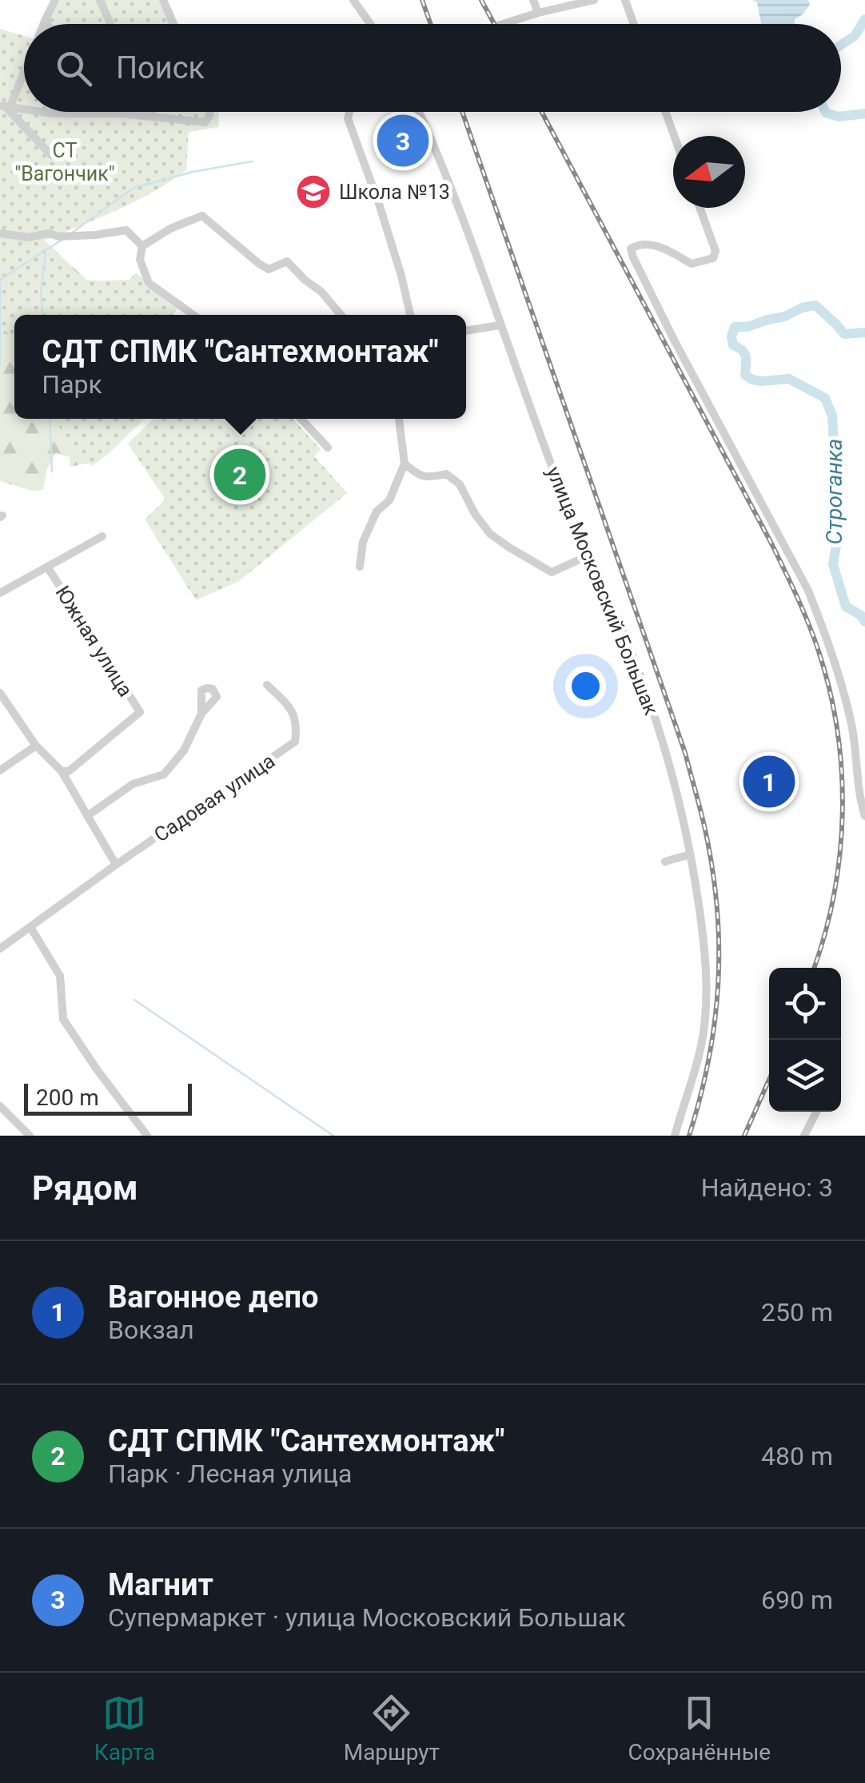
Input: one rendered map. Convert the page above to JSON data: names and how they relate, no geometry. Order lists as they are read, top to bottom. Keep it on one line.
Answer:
{"streets":{"street":["улица Московский Большак","Южная улица","Садовая улица"]},"water":["Строганка"],"parks":["СТ \"Вагончик\""],"places":{"school or university":["Школа №13"]},"scale_bar":"200 m","north":"left","page":{"search":"Поиск","pins":["3","2","1"],"popup":["СДТ СПМК \"Сантехмонтаж\"","Парк"],"scale":"200 m","heading":["Рядом","Найдено: 3"],"list":[{"mark":"1","name":"Вагонное депо","note":"Вокзал","value":"250 m"},{"mark":"2","name":"СДТ СПМК \"Сантехмонтаж\"","note":"Парк · Лесная улица","value":"480 m"},{"mark":"3","name":"Магнит","note":"Супермаркет · улица Московский Большак","value":"690 m"}],"nav":["Карта","Маршрут","Сохранённые"]}}
